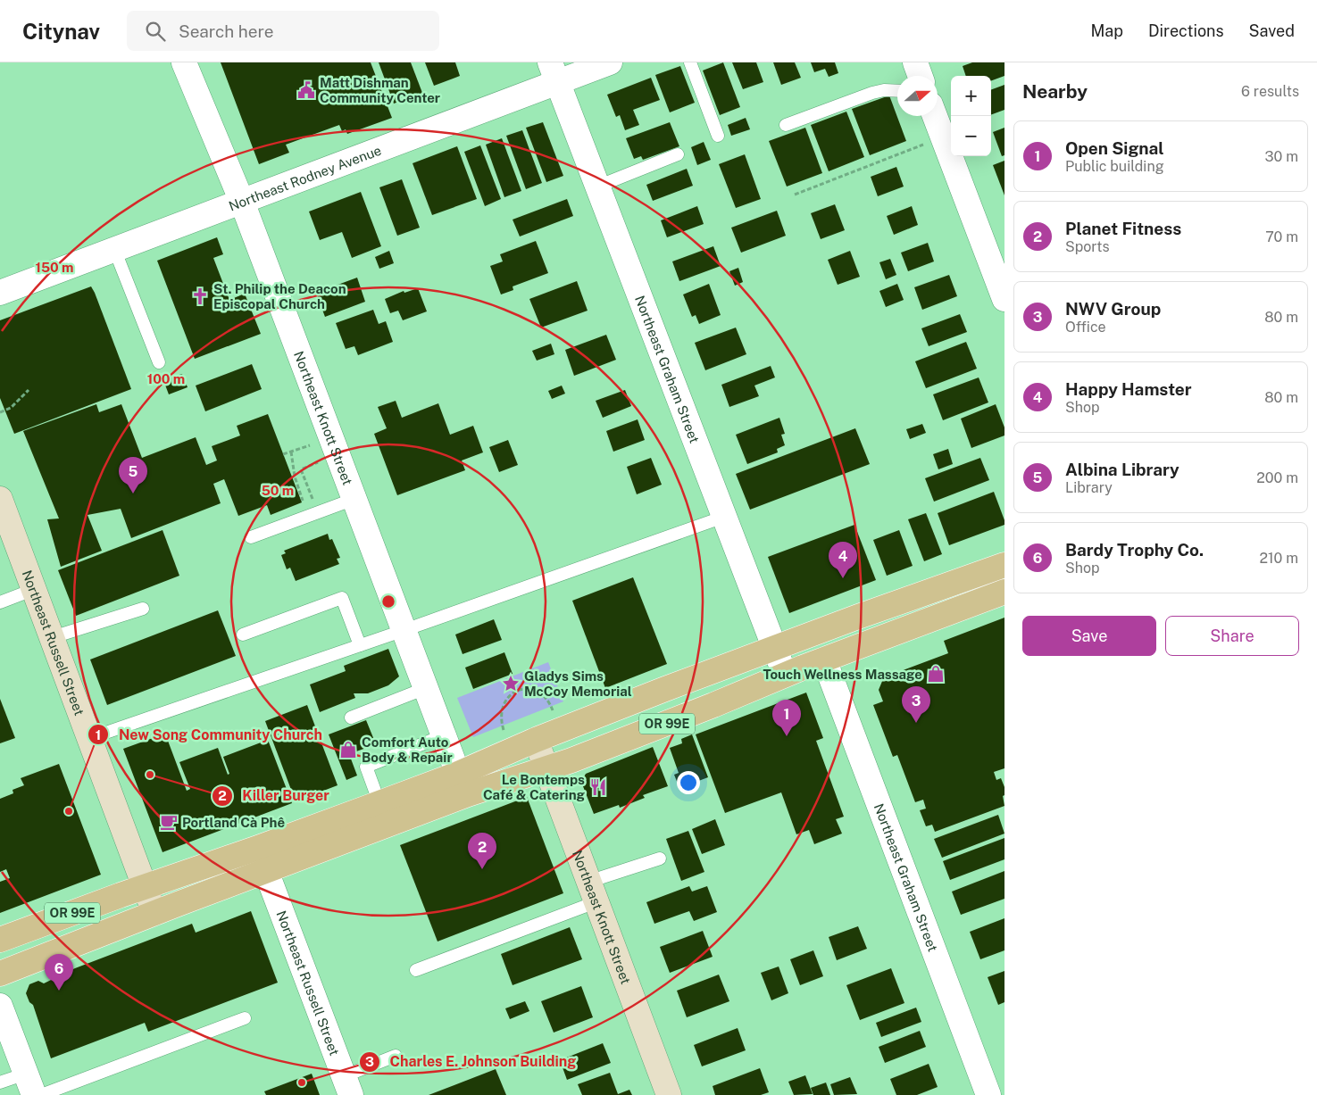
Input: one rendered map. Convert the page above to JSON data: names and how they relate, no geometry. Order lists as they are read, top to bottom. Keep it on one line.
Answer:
{"streets":{"main road":["OR 99E"],"street":["Northeast Rodney Avenue","Northeast Graham Street","Northeast Knott Street","Northeast Russell Street"]},"crossings":[["Northeast Rodney Avenue","Northeast Graham Street"],["Northeast Rodney Avenue","Northeast Knott Street"],["Northeast Graham Street","OR 99E"],["Northeast Knott Street","OR 99E"],["Northeast Russell Street","OR 99E"]],"places":{"public building":["Matt Dishman Community Center"],"church":["St. Philip the Deacon Episcopal Church"],"shop":["Touch Wellness Massage","Comfort Auto Body & Repair"],"place":["Gladys Sims McCoy Memorial"],"other":["Killer Burger","New Song Community Church","Charles E. Johnson Building"],"restaurant":["Le Bontemps Café & Catering"],"cafe":["Portland Cà Phê"]},"north":"right","page":{"header":"Citynav","search":"Search here","nav":["Map","Directions","Saved"],"heading":["Nearby","6 results"],"map_buttons":["+","−"],"list":[{"mark":"1","name":"Open Signal","note":"Public building","value":"30 m"},{"mark":"2","name":"Planet Fitness","note":"Sports","value":"70 m"},{"mark":"3","name":"NWV Group","note":"Office","value":"80 m"},{"mark":"4","name":"Happy Hamster","note":"Shop","value":"80 m"},{"mark":"5","name":"Albina Library","note":"Library","value":"200 m"},{"mark":"6","name":"Bardy Trophy Co.","note":"Shop","value":"210 m"}],"pins":["5","4","3","1","2","6"],"buttons":["Save","Share"]},"rings":["150 m","100 m","50 m"]}
